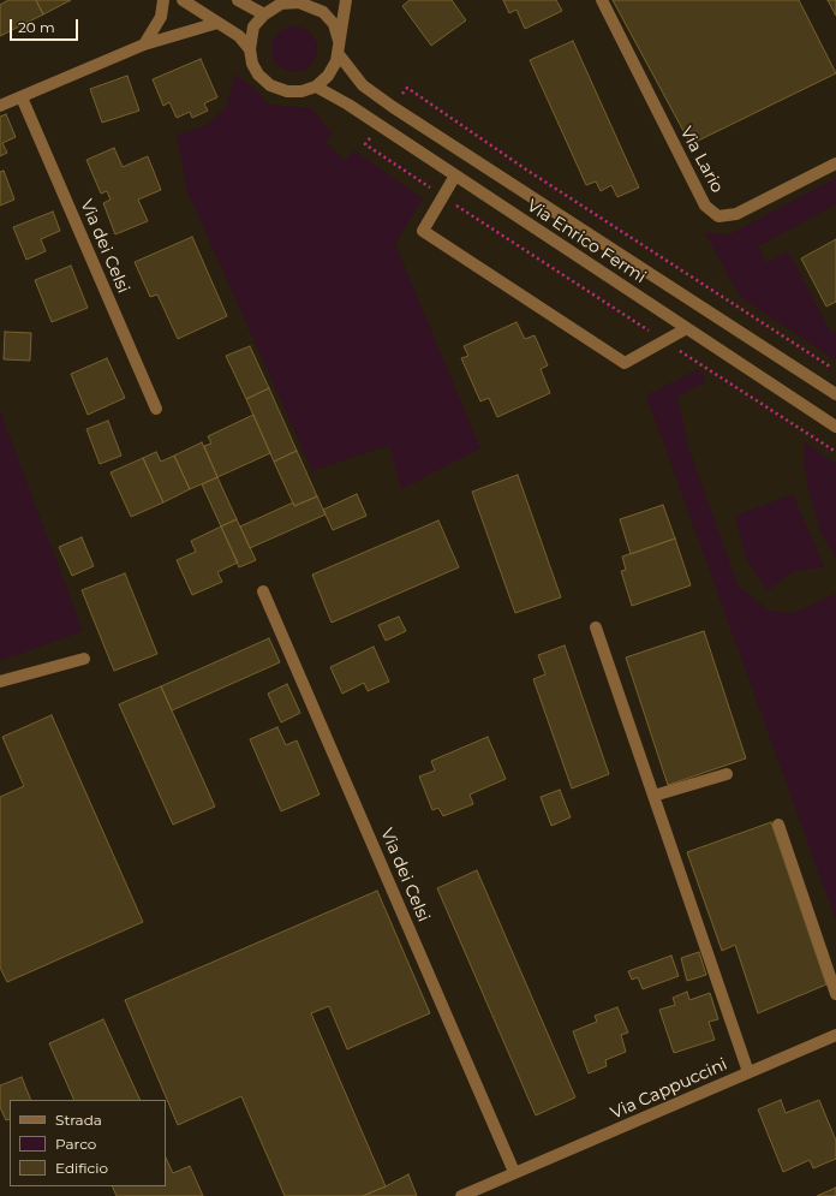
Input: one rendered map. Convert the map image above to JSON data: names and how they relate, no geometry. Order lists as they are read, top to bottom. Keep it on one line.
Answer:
{"streets":{"street":["Via Lario","Via Enrico Fermi","Via dei Celsi","Via Cappuccini"]},"crossings":[["Via dei Celsi","Via Cappuccini"]],"legend":["Strada","Parco","Edificio"],"scale_bar":"20 m"}
